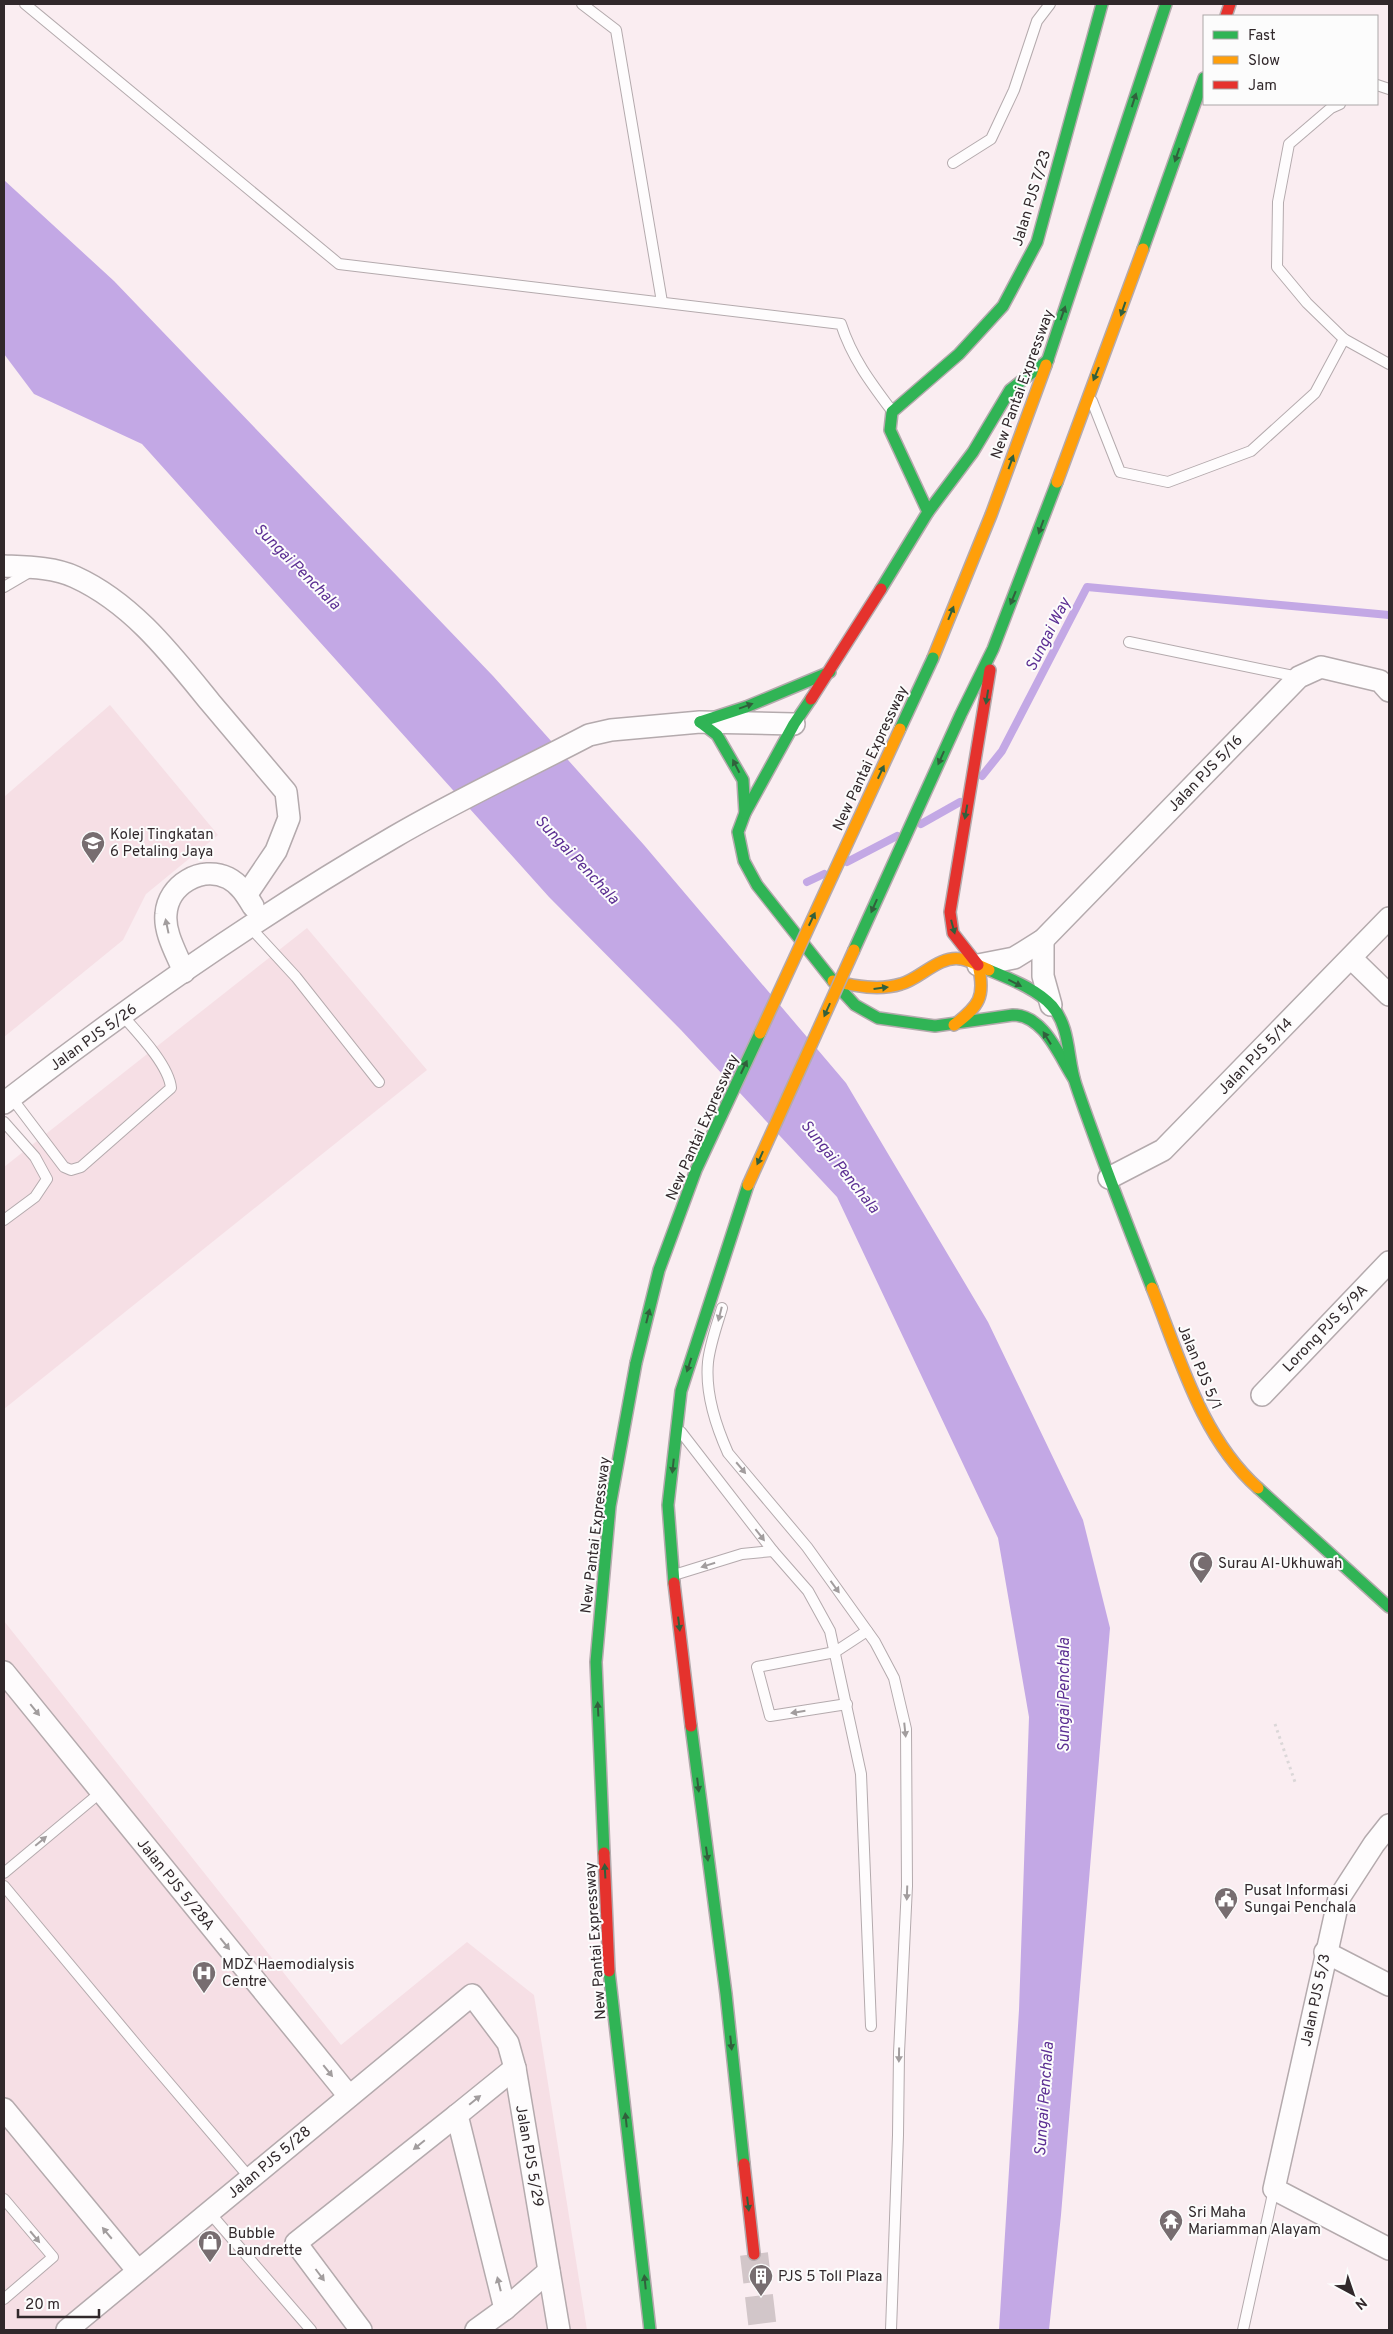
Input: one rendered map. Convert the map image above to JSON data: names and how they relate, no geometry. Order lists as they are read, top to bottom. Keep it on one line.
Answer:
{"streets":{"main road":["Jalan PJS 7/23","New Pantai Expressway","Jalan PJS 5/1"],"street":["Jalan PJS 5/16","Jalan PJS 5/26","Jalan PJS 5/14","Lorong PJS 5/9A","Jalan PJS 5/28A","Jalan PJS 5/3","Jalan PJS 5/29","Jalan PJS 5/28"]},"crossings":[["Jalan PJS 5/16","Jalan PJS 5/1"],["Jalan PJS 5/14","Jalan PJS 5/1"],["Jalan PJS 5/28A","Jalan PJS 5/28"],["Jalan PJS 5/29","Jalan PJS 5/28"]],"one_way":["Jalan PJS 5/28A"],"water":["Sungai Penchala","Sungai Way"],"places":{"school or university":["Kolej Tingkatan 6 Petaling Jaya"],"mosque":["Surau Al-Ukhuwah"],"public building":["Pusat Informasi Sungai Penchala"],"hospital":["MDZ Haemodialysis Centre"],"temple":["Sri Maha Mariamman Alayam"],"shop":["Bubble Laundrette"],"building":["PJS 5 Toll Plaza"]},"legend":["Fast","Slow","Jam"],"scale_bar":"20 m","north":"bottom right"}
